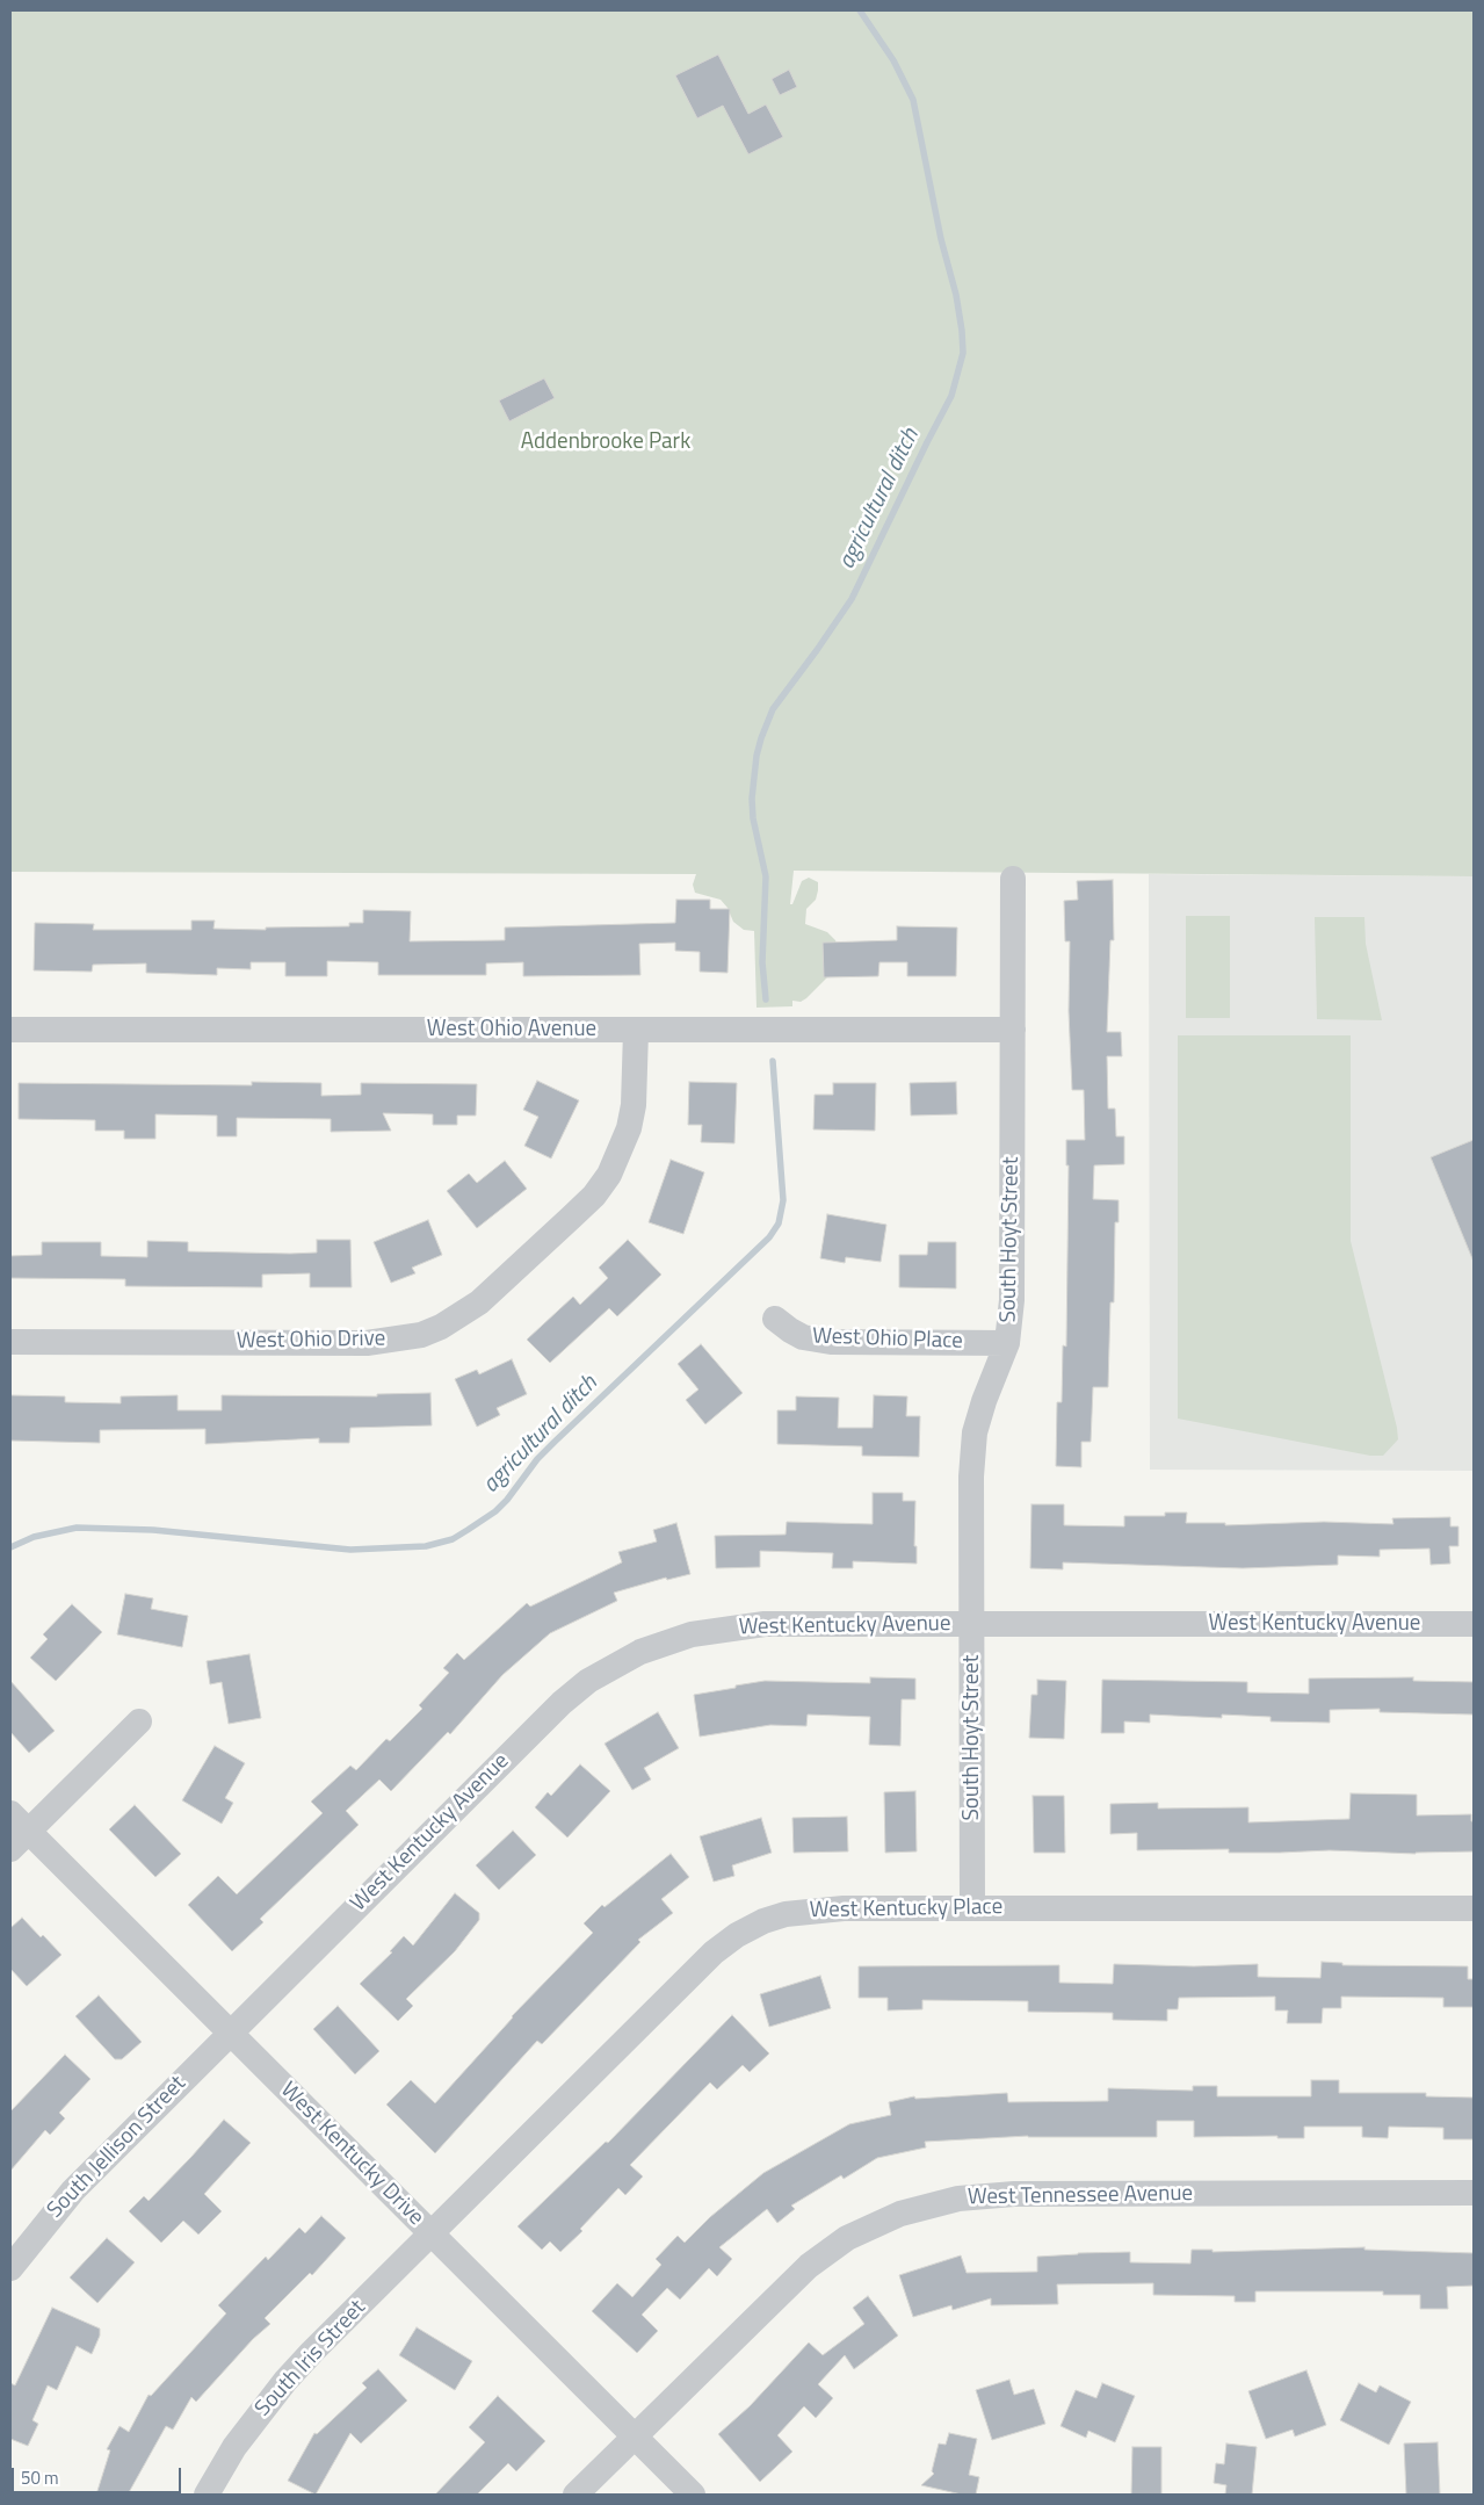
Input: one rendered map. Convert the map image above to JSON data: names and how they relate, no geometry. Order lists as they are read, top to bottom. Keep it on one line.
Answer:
{"streets":{"street":["West Ohio Avenue","South Hoyt Street","West Ohio Place","West Ohio Drive","West Kentucky Avenue","West Kentucky Place","South Jellison Street","West Kentucky Drive","West Tennessee Avenue","South Iris Street"]},"crossings":[["West Ohio Avenue","South Hoyt Street"],["West Ohio Avenue","West Ohio Drive"],["South Hoyt Street","West Ohio Place"],["South Hoyt Street","West Kentucky Avenue"],["South Hoyt Street","West Kentucky Place"],["West Kentucky Avenue","South Jellison Street"],["West Kentucky Avenue","West Kentucky Drive"],["West Kentucky Place","West Kentucky Drive"],["West Kentucky Place","South Iris Street"],["South Jellison Street","West Kentucky Drive"],["West Kentucky Drive","West Tennessee Avenue"],["West Kentucky Drive","South Iris Street"]],"water":["agricultural ditch"],"parks":["Addenbrooke Park"],"scale_bar":"50 m"}
